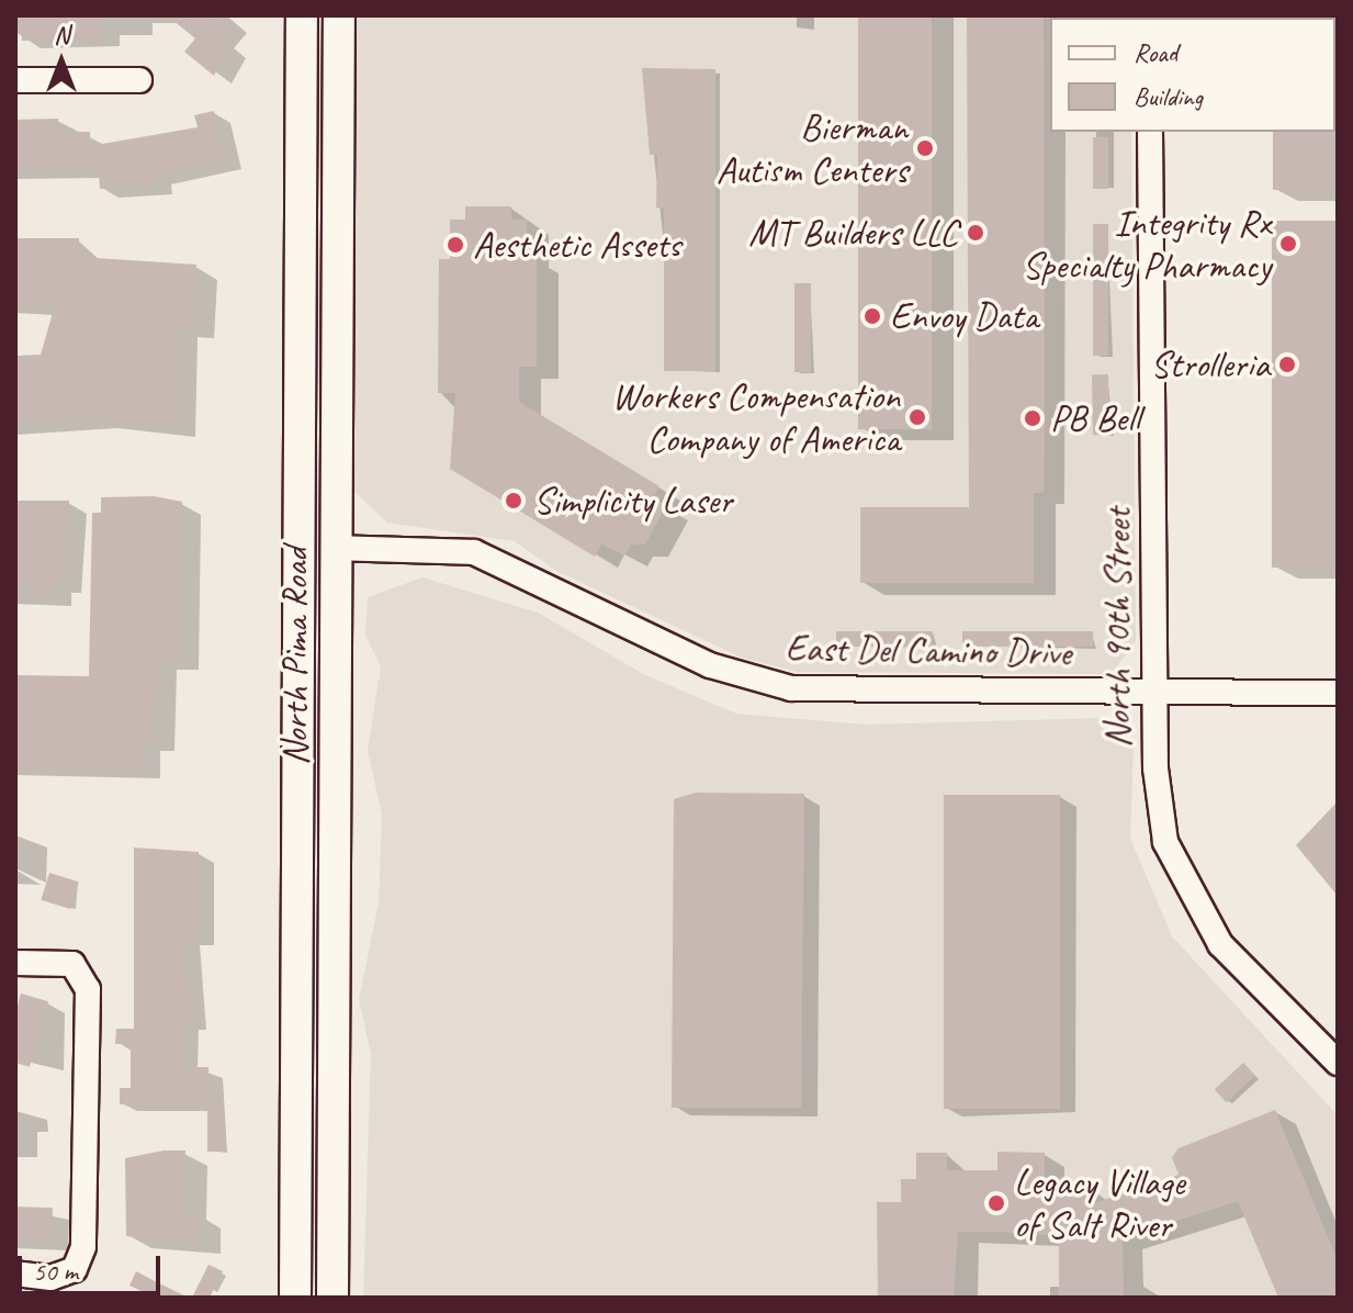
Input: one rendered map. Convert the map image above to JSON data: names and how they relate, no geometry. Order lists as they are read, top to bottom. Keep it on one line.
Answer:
{"streets":{"main road":["North Pima Road"],"street":["North 90th Street","East Del Camino Drive"]},"crossings":[["North 90th Street","East Del Camino Drive"],["East Del Camino Drive","North Pima Road"]],"places":["Bierman Autism Centers","MT Builders LLC","Integrity Rx Specialty Pharmacy","Aesthetic Assets","Envoy Data","Strolleria","Workers Compensation Company of America","PB Bell","Simplicity Laser","Legacy Village of Salt River"],"legend":["Road","Building"],"scale_bar":"50 m","north":"top"}
